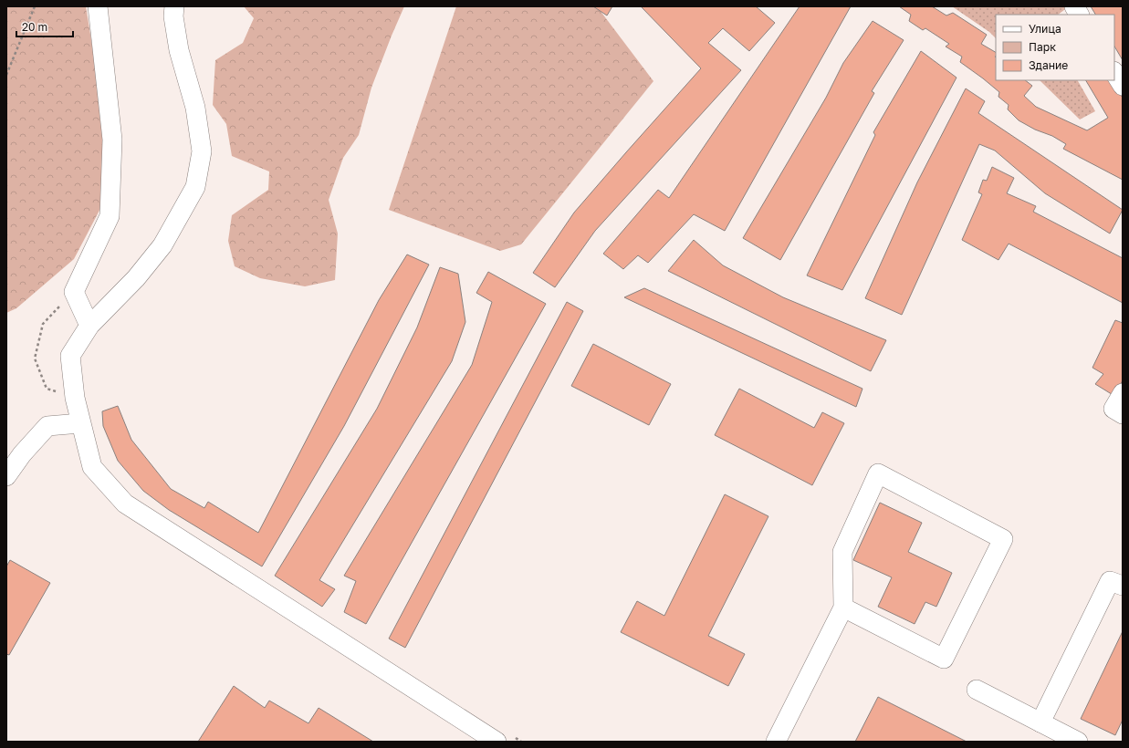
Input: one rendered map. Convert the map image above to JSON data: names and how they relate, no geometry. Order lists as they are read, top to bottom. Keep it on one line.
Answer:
{"legend":["Улица","Парк","Здание"],"scale_bar":"20 m"}
